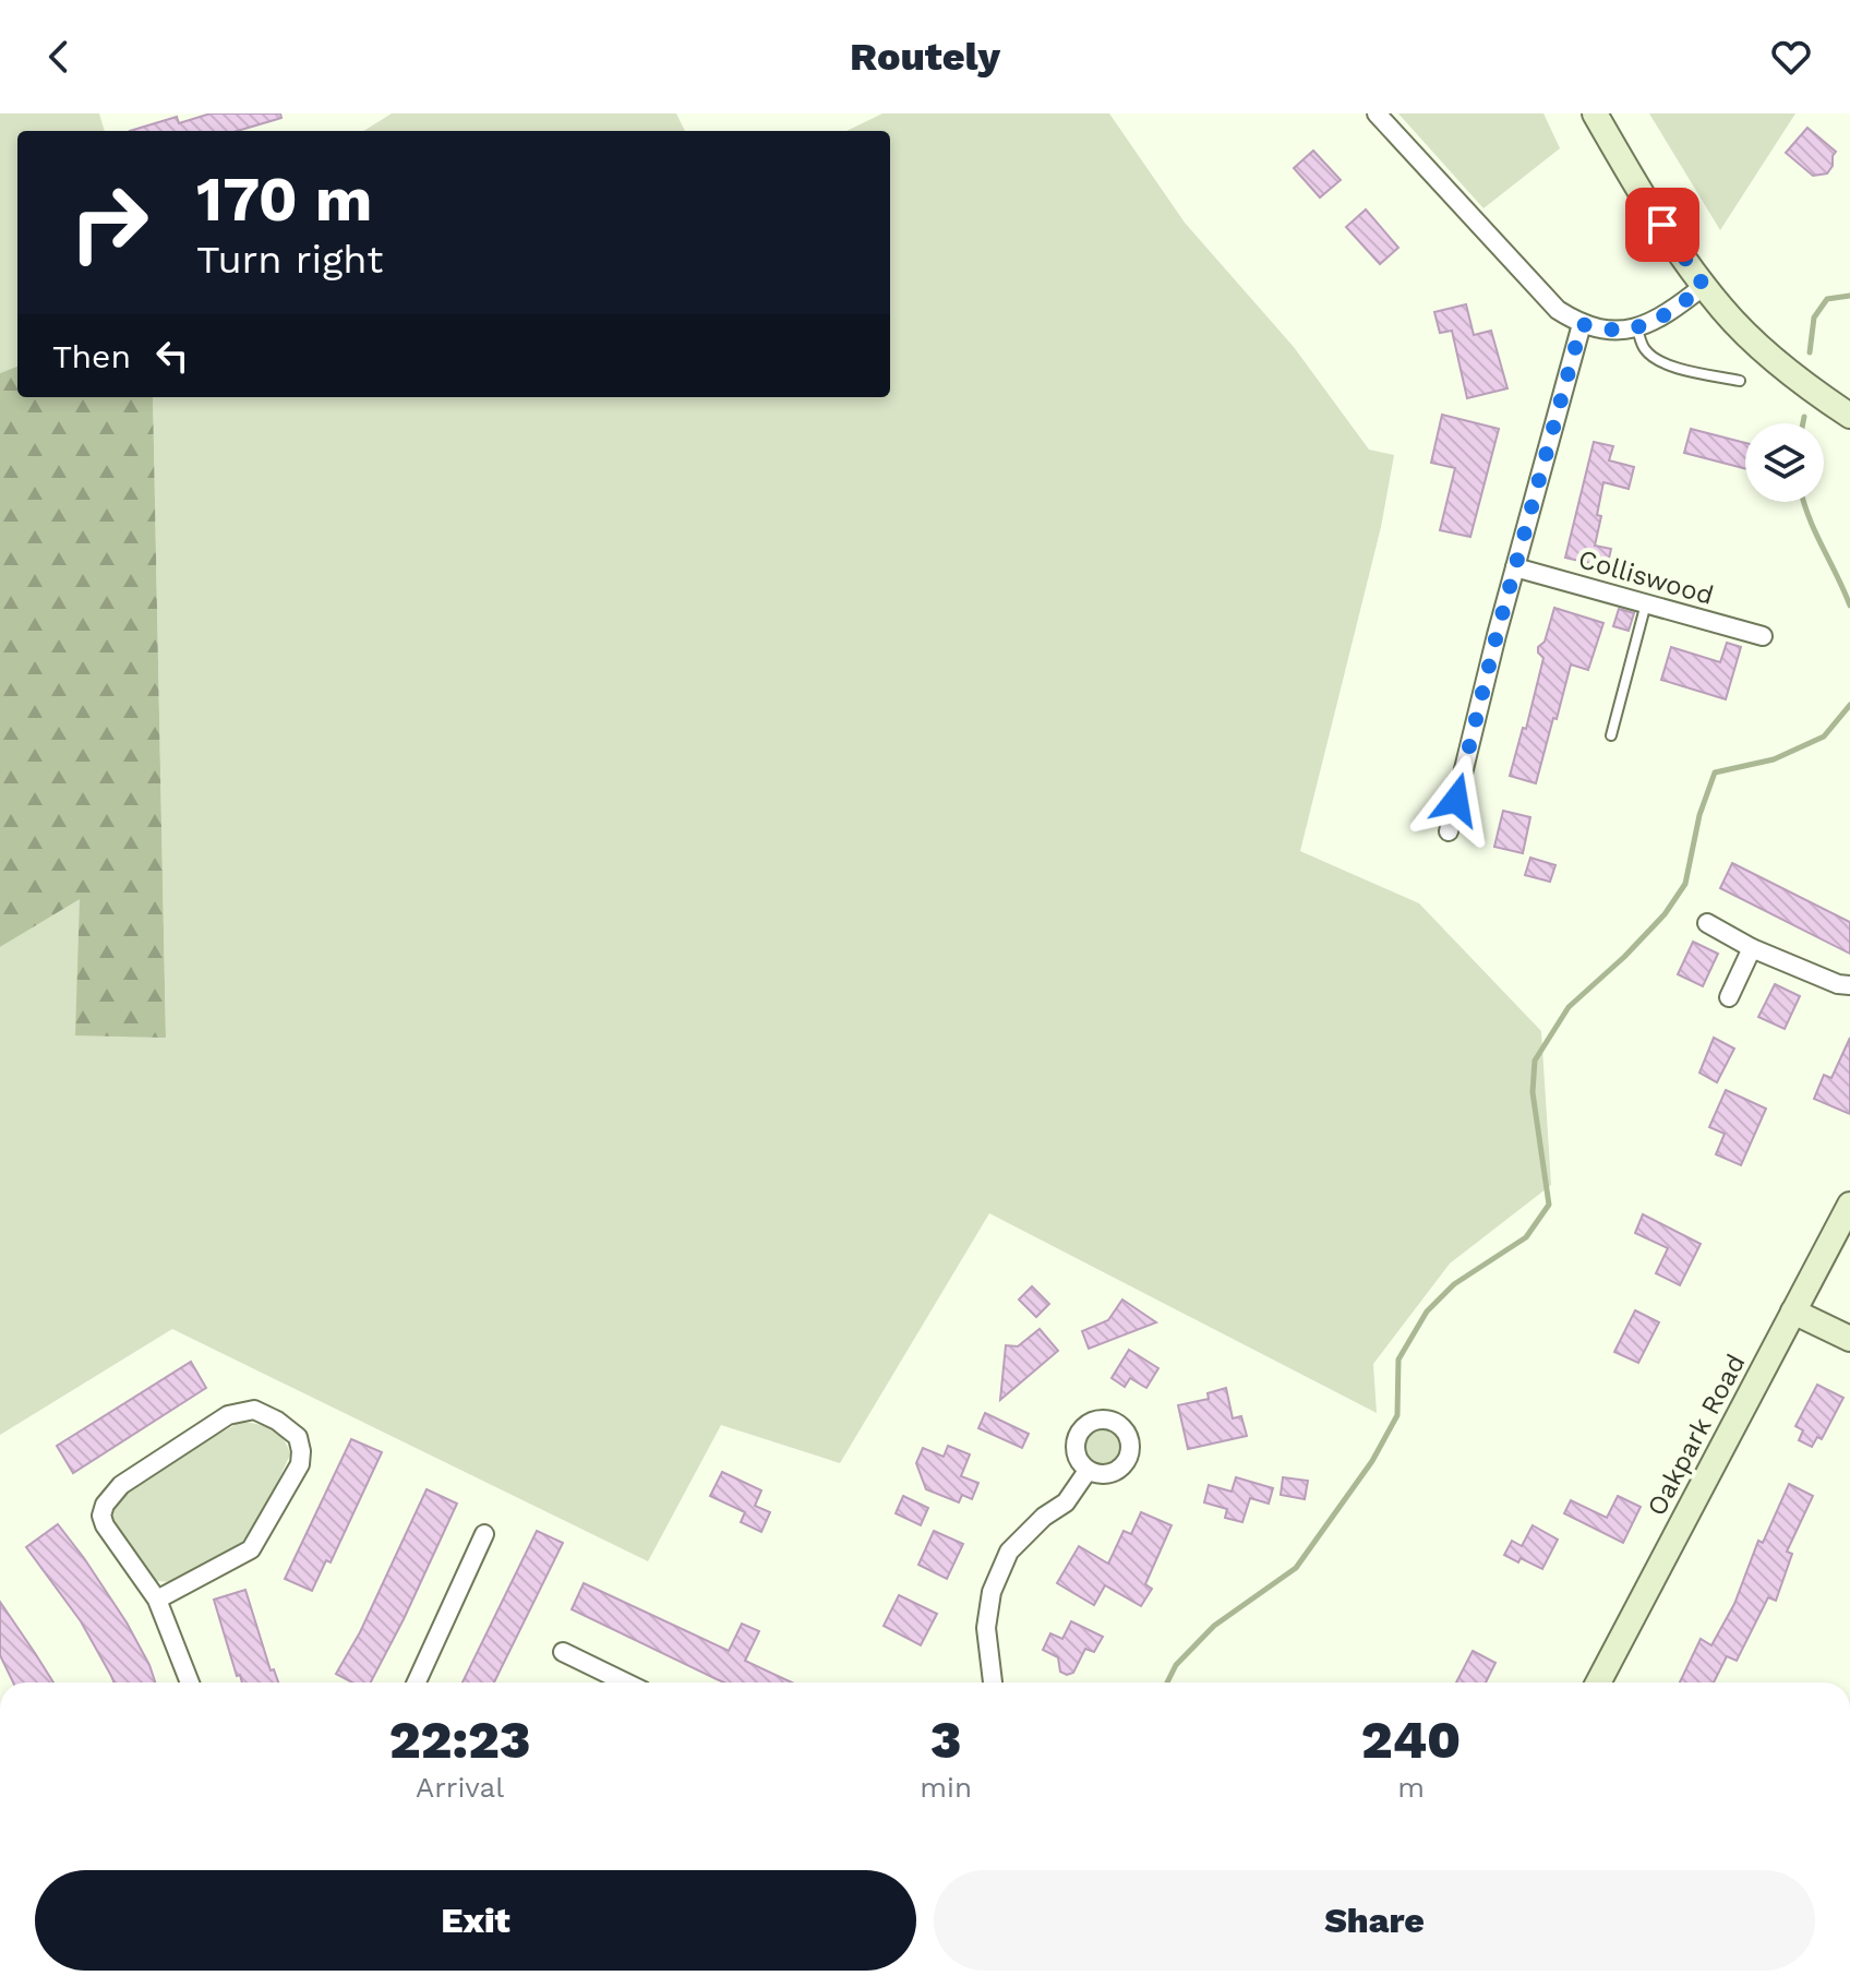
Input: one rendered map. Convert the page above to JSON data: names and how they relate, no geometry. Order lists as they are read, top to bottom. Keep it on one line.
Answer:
{"streets":{"main road":["Oakpark Road"],"street":["Colliswood"]},"page":{"header":"Routely","turn":["170 m","Turn right"],"then":"Then","eta":["22:23","Arrival","3","min","240","m"],"buttons":["Exit","Share"]}}
